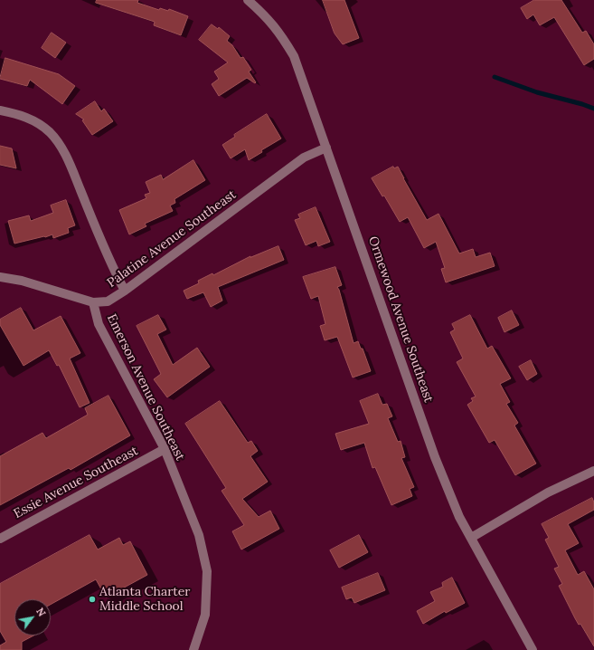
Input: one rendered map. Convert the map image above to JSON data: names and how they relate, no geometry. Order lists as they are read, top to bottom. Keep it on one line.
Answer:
{"streets":{"street":["Palatine Avenue Southeast","Ormewood Avenue Southeast","Emerson Avenue Southeast","Essie Avenue Southeast"]},"crossings":[["Palatine Avenue Southeast","Ormewood Avenue Southeast"],["Palatine Avenue Southeast","Emerson Avenue Southeast"],["Emerson Avenue Southeast","Essie Avenue Southeast"]],"places":["Atlanta Charter Middle School"],"north":"top right"}
